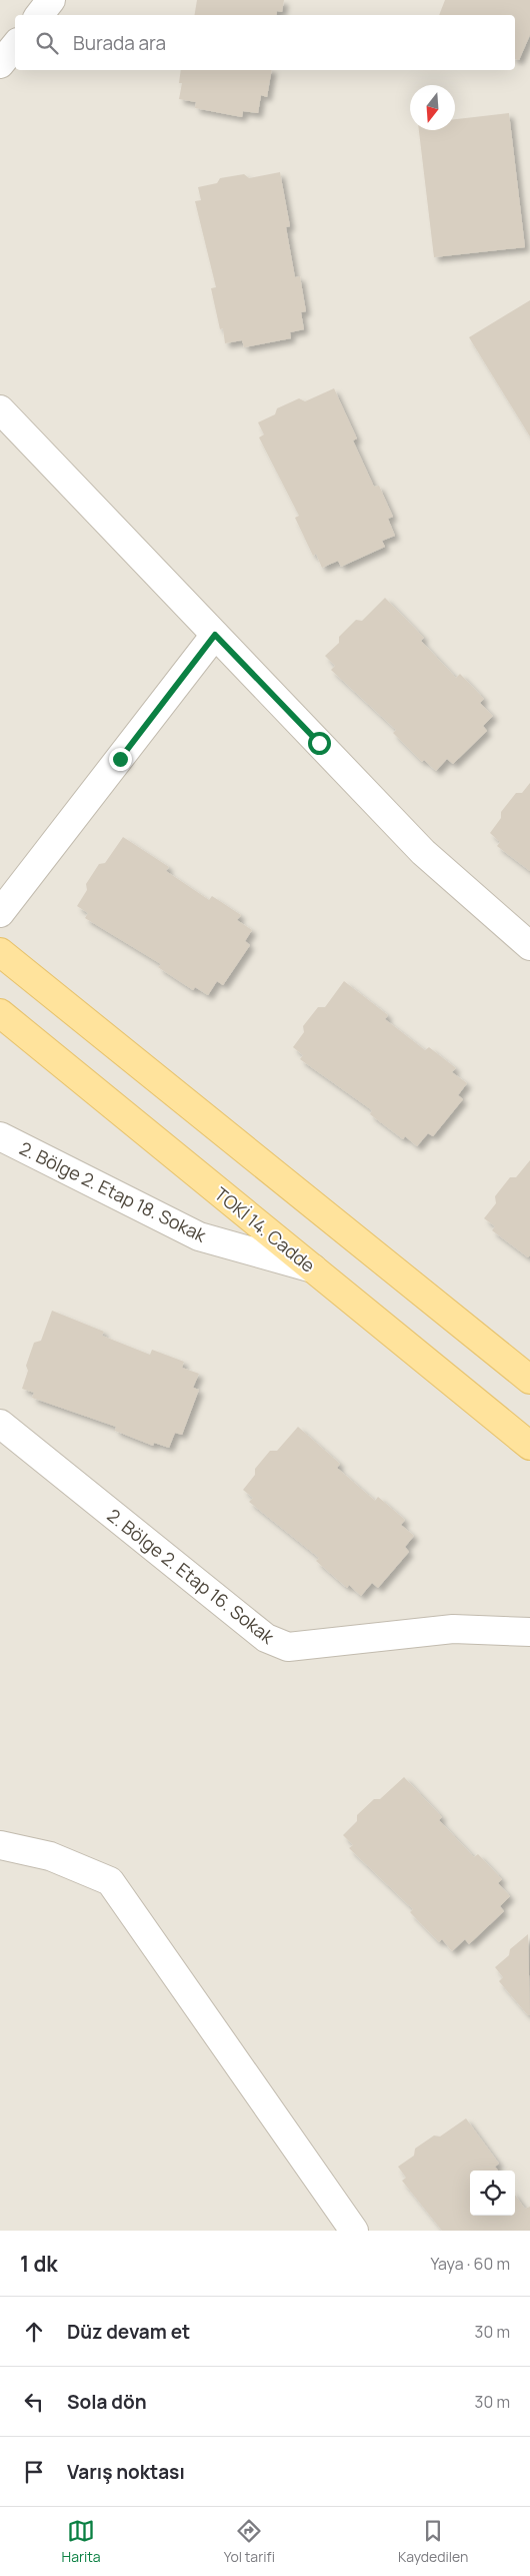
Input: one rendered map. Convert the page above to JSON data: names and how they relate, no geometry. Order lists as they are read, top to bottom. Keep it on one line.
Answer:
{"streets":{"main road":["TOKİ 14. Cadde"],"street":["2. Bölge 2. Etap 18. Sokak","2. Bölge 2. Etap 16. Sokak"]},"crossings":[["2. Bölge 2. Etap 18. Sokak","TOKİ 14. Cadde"]],"north":"bottom","page":{"search":"Burada ara","heading":["1 dk","Yaya · 60 m"],"list":[["Düz devam et","30 m"],["Sola dön","30 m"],"Varış noktası"],"nav":["Harita","Yol tarifi","Kaydedilen"]}}
